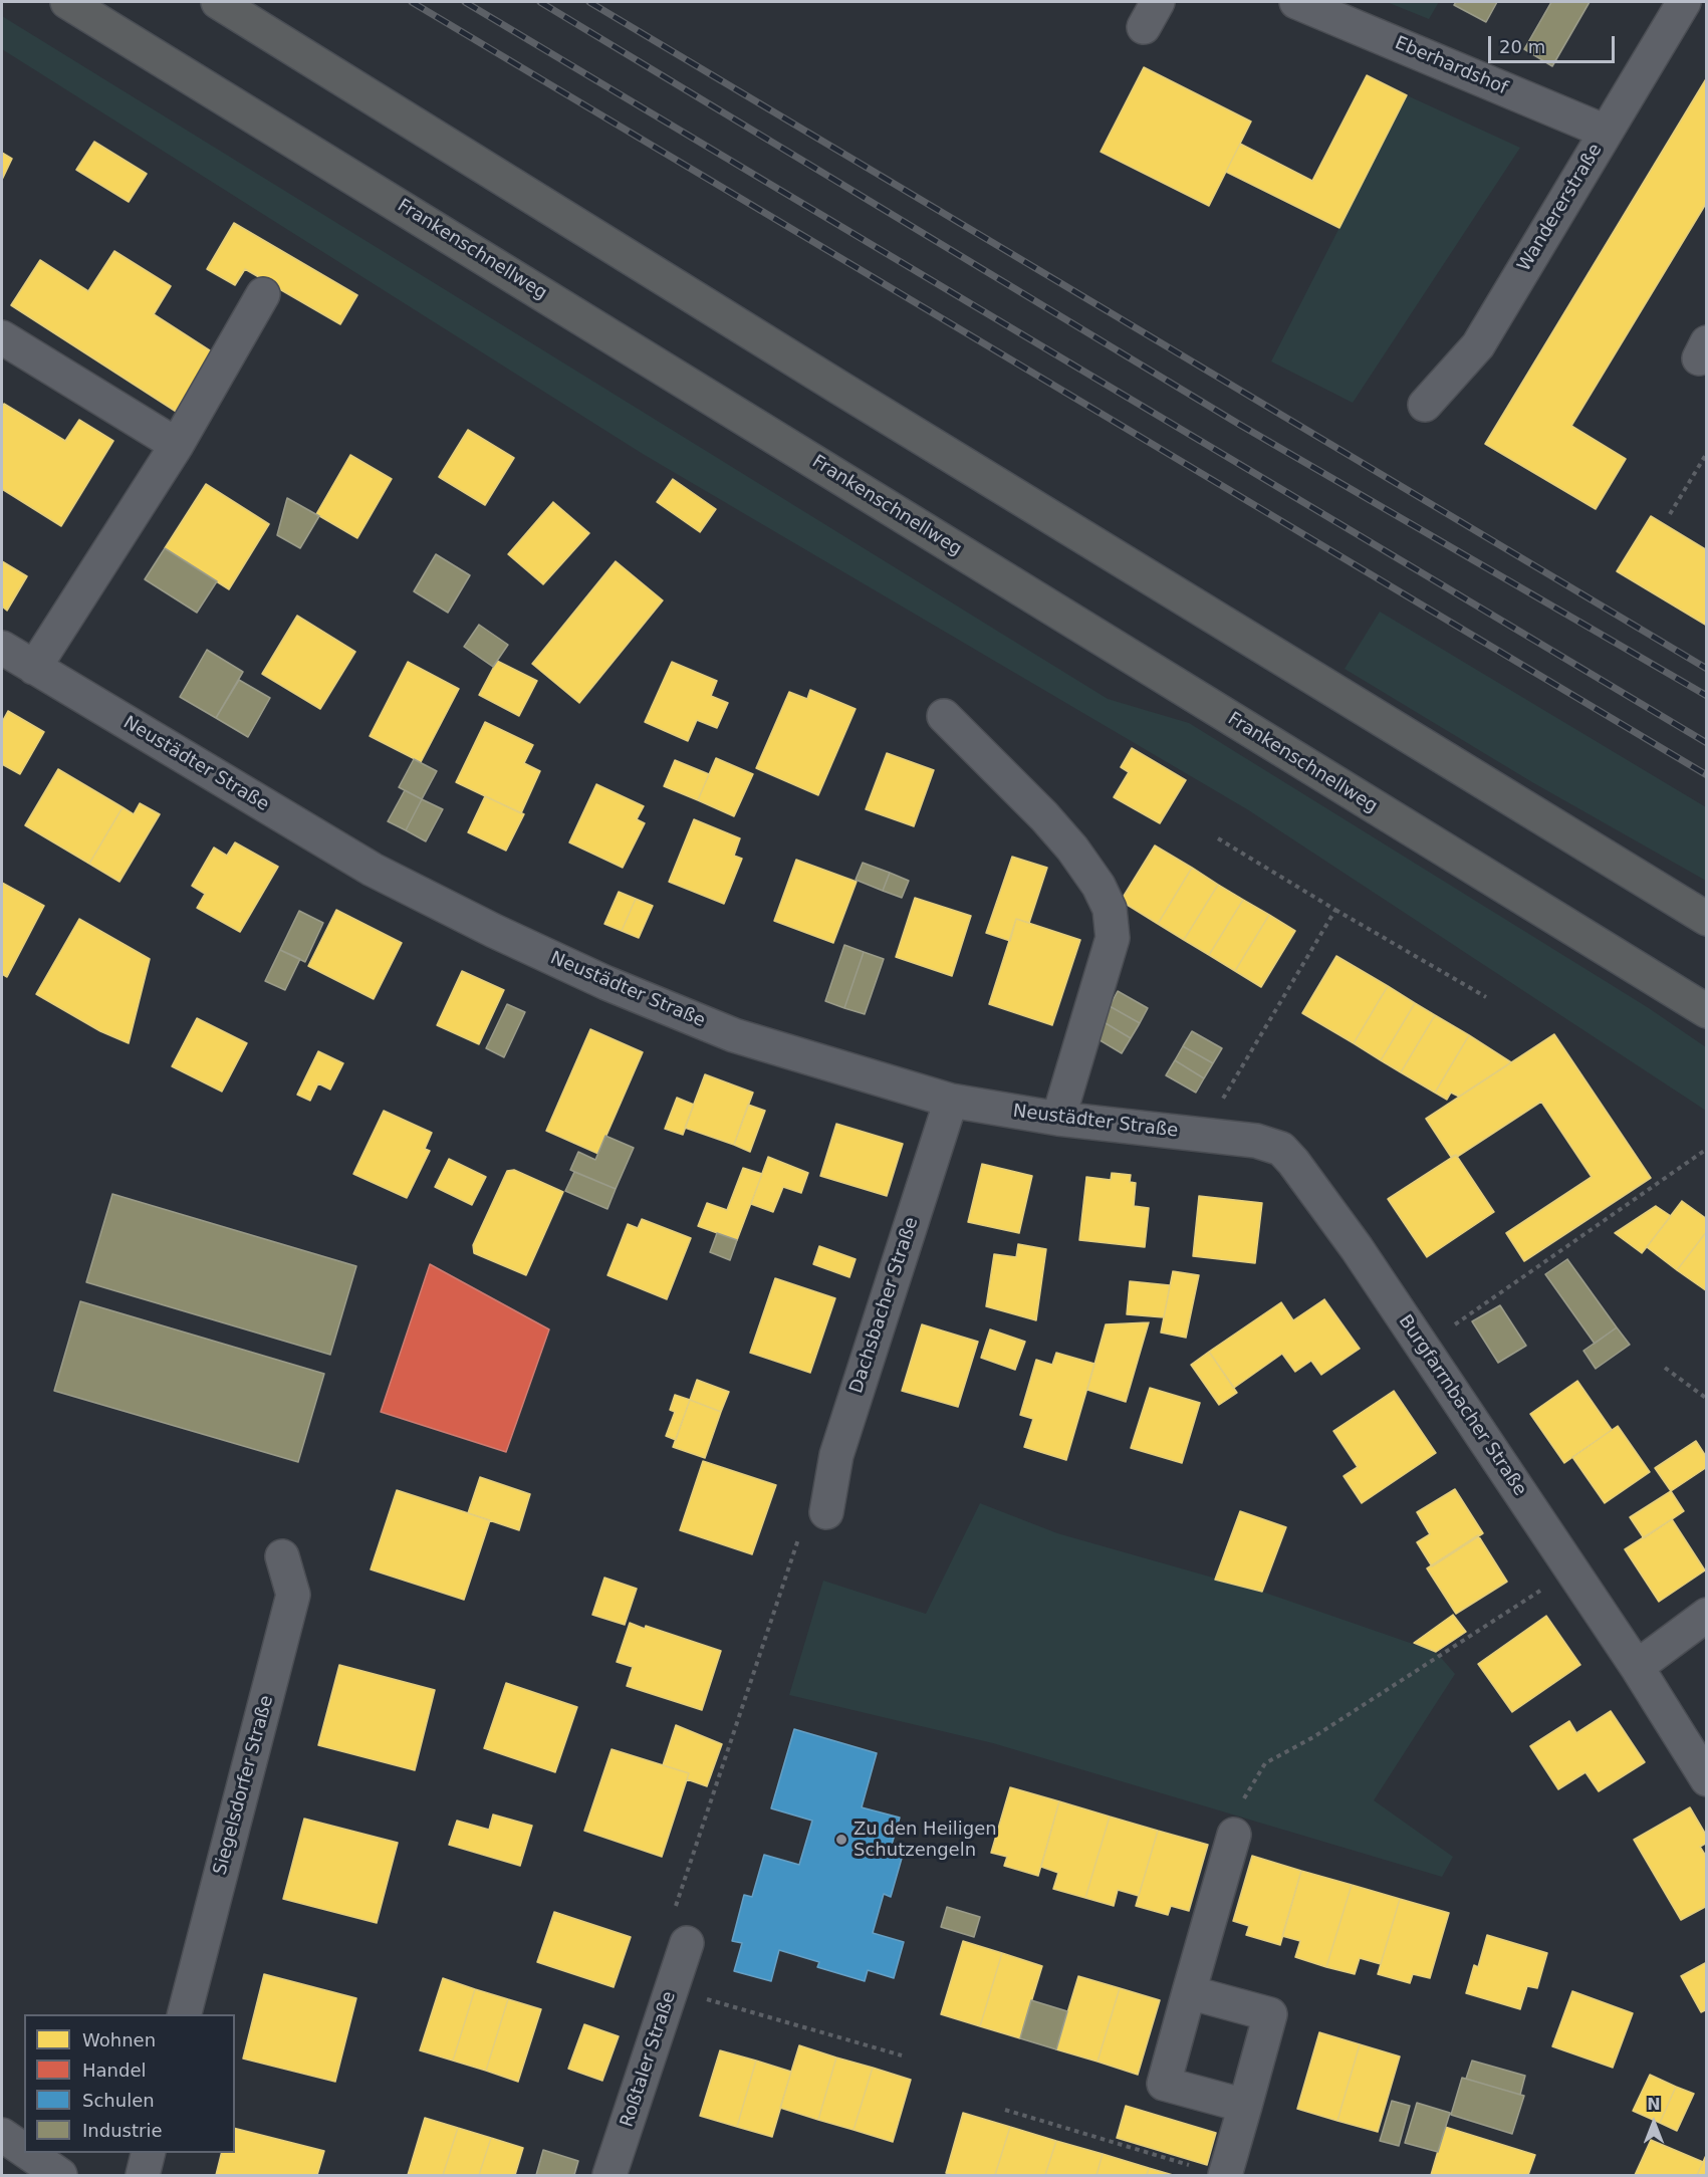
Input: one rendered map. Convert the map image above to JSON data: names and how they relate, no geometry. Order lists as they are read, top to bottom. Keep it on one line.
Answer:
{"streets":{"highway":["Frankenschnellweg"],"street":["Eberhardshof","Wandererstraße","Neustädter Straße","Dachsbacher Straße","Burgfarrnbacher Straße","Siegelsdorfer Straße","Roßtaler Straße"]},"crossings":[["Eberhardshof","Wandererstraße"],["Neustädter Straße","Dachsbacher Straße"],["Neustädter Straße","Burgfarrnbacher Straße"]],"places":["Zu den Heiligen Schutzengeln"],"legend":["Wohnen","Handel","Schulen","Industrie"],"scale_bar":"20 m","north":"top"}
